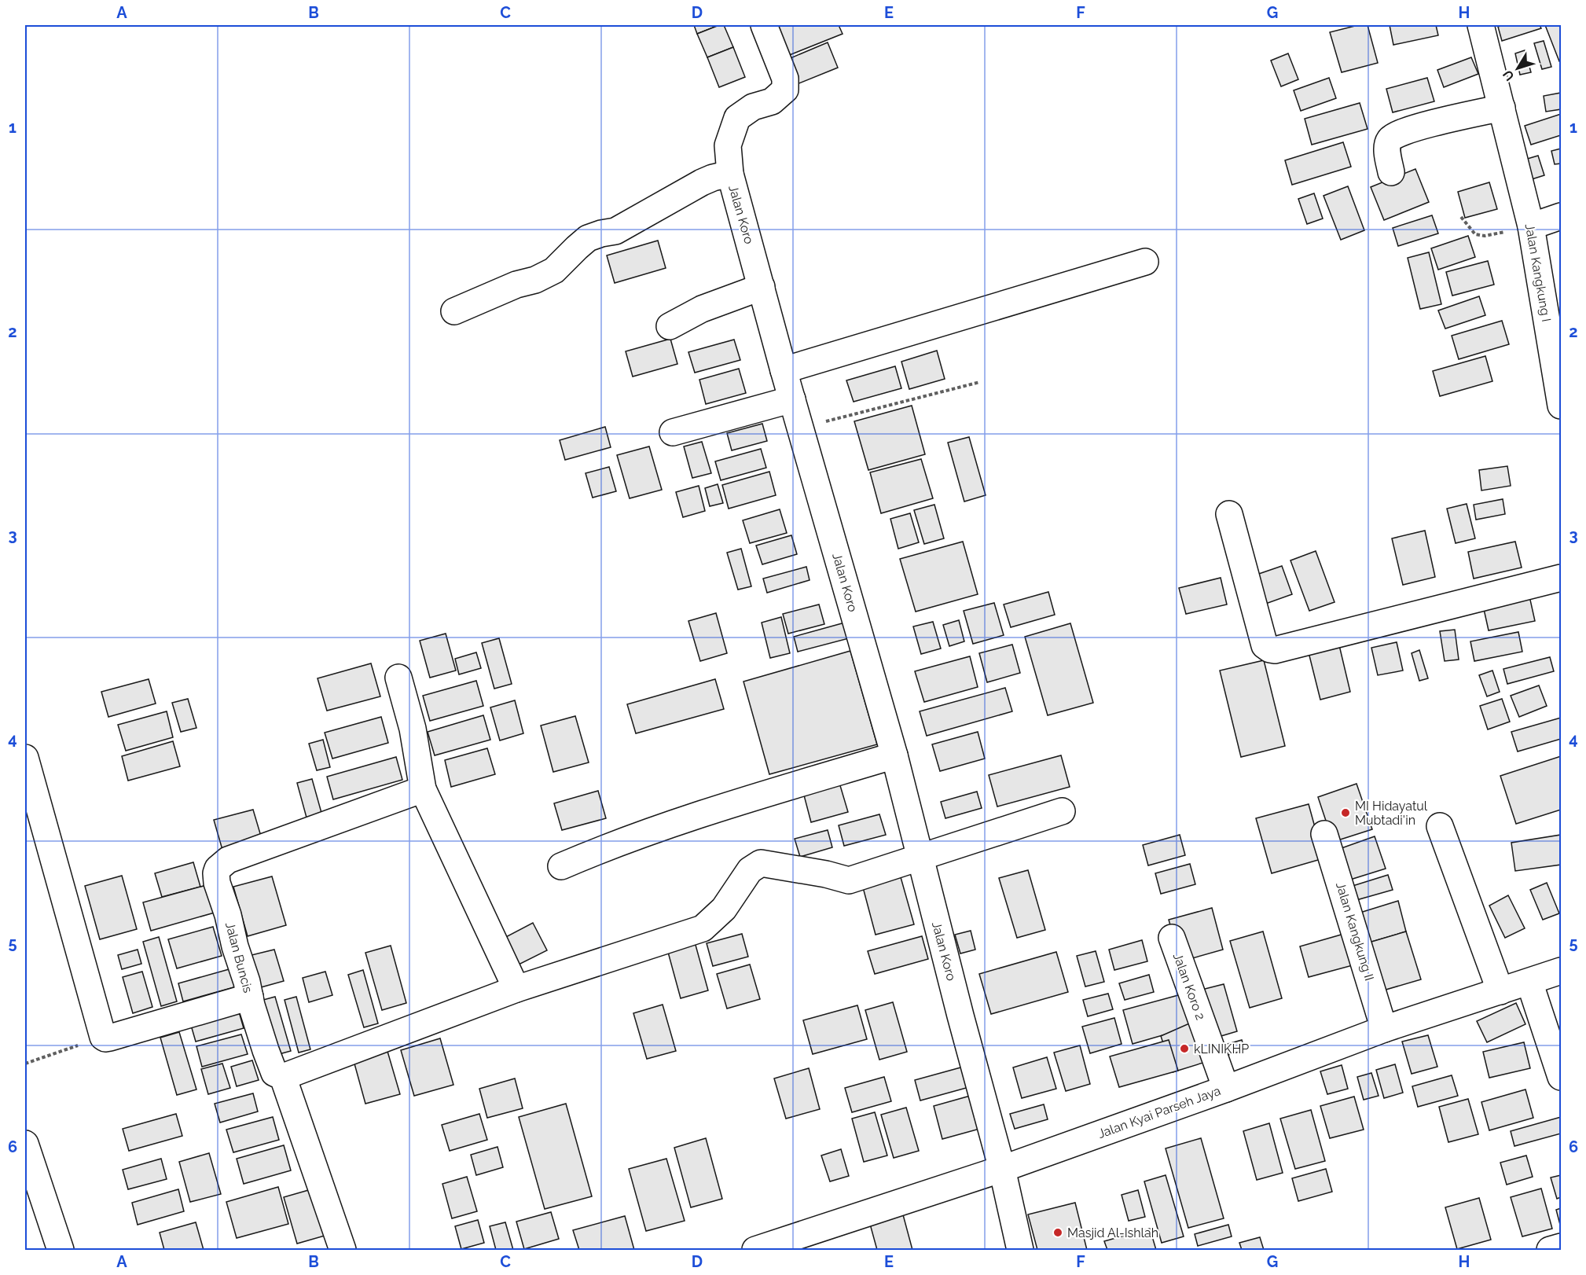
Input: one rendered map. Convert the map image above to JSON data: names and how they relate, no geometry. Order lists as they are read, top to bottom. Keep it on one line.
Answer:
{"streets":{"street":["Jalan Koro","Jalan Kangkung I","Jalan Kangkung II","Jalan Buncis","Jalan Koro 2","Jalan Kyai Parseh Jaya"]},"crossings":[["Jalan Koro","Jalan Kyai Parseh Jaya"],["Jalan Kangkung II","Jalan Kyai Parseh Jaya"],["Jalan Koro 2","Jalan Kyai Parseh Jaya"]],"places":["MI Hidayatul Mubtadi'in","kLINIKHP","Masjid Al-Ishlah"],"north":"bottom left","grid":{"columns":["A","B","C","D","E","F","G","H"],"rows":["1","2","3","4","5","6"]}}
